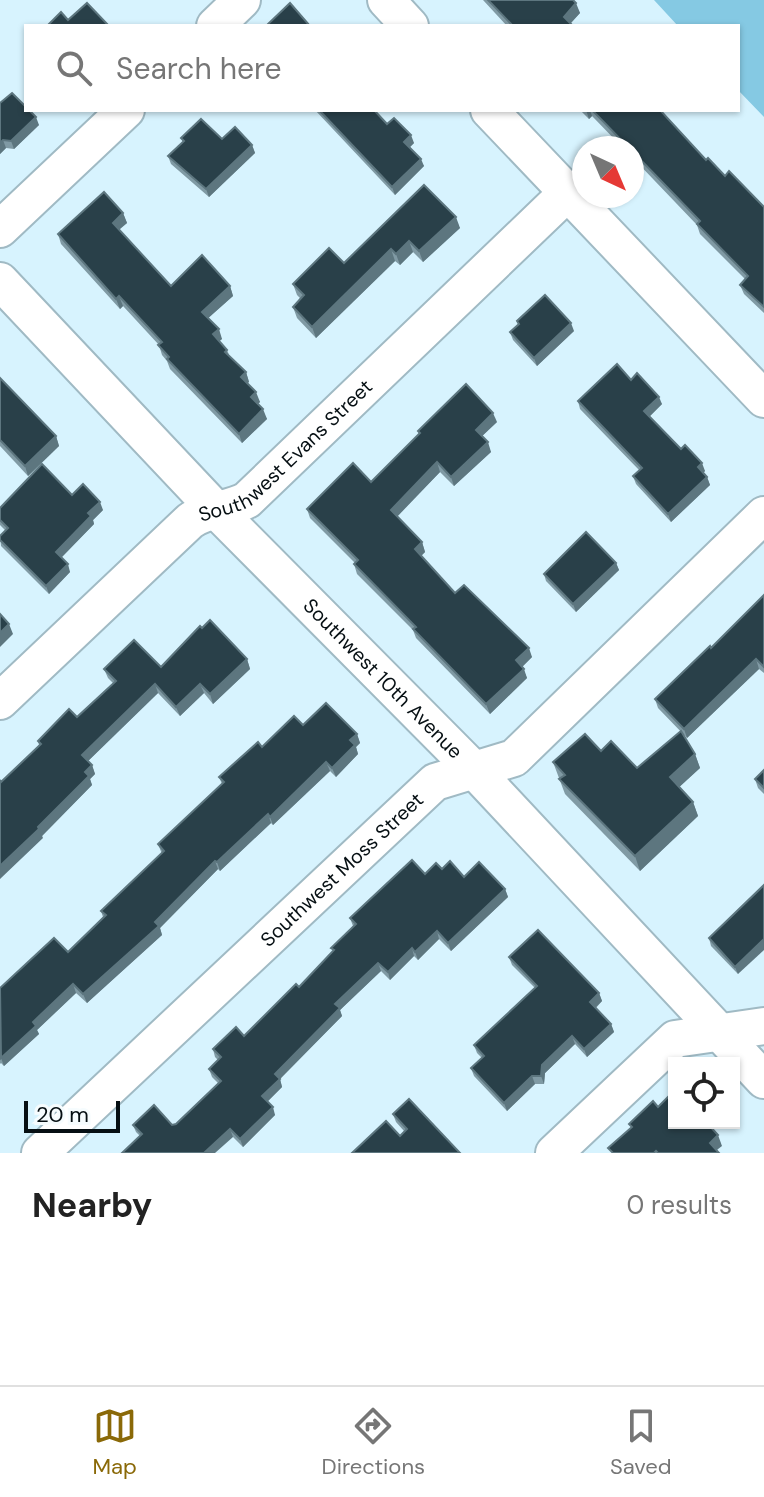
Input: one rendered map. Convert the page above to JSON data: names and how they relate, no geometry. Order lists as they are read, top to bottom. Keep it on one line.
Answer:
{"streets":{"street":["Southwest Evans Street","Southwest 10th Avenue","Southwest Moss Street"]},"crossings":[["Southwest Evans Street","Southwest 10th Avenue"],["Southwest 10th Avenue","Southwest Moss Street"]],"scale_bar":"20 m","north":"bottom right","page":{"search":"Search here","scale":"20 m","heading":["Nearby","0 results"],"nav":["Map","Directions","Saved"]}}
